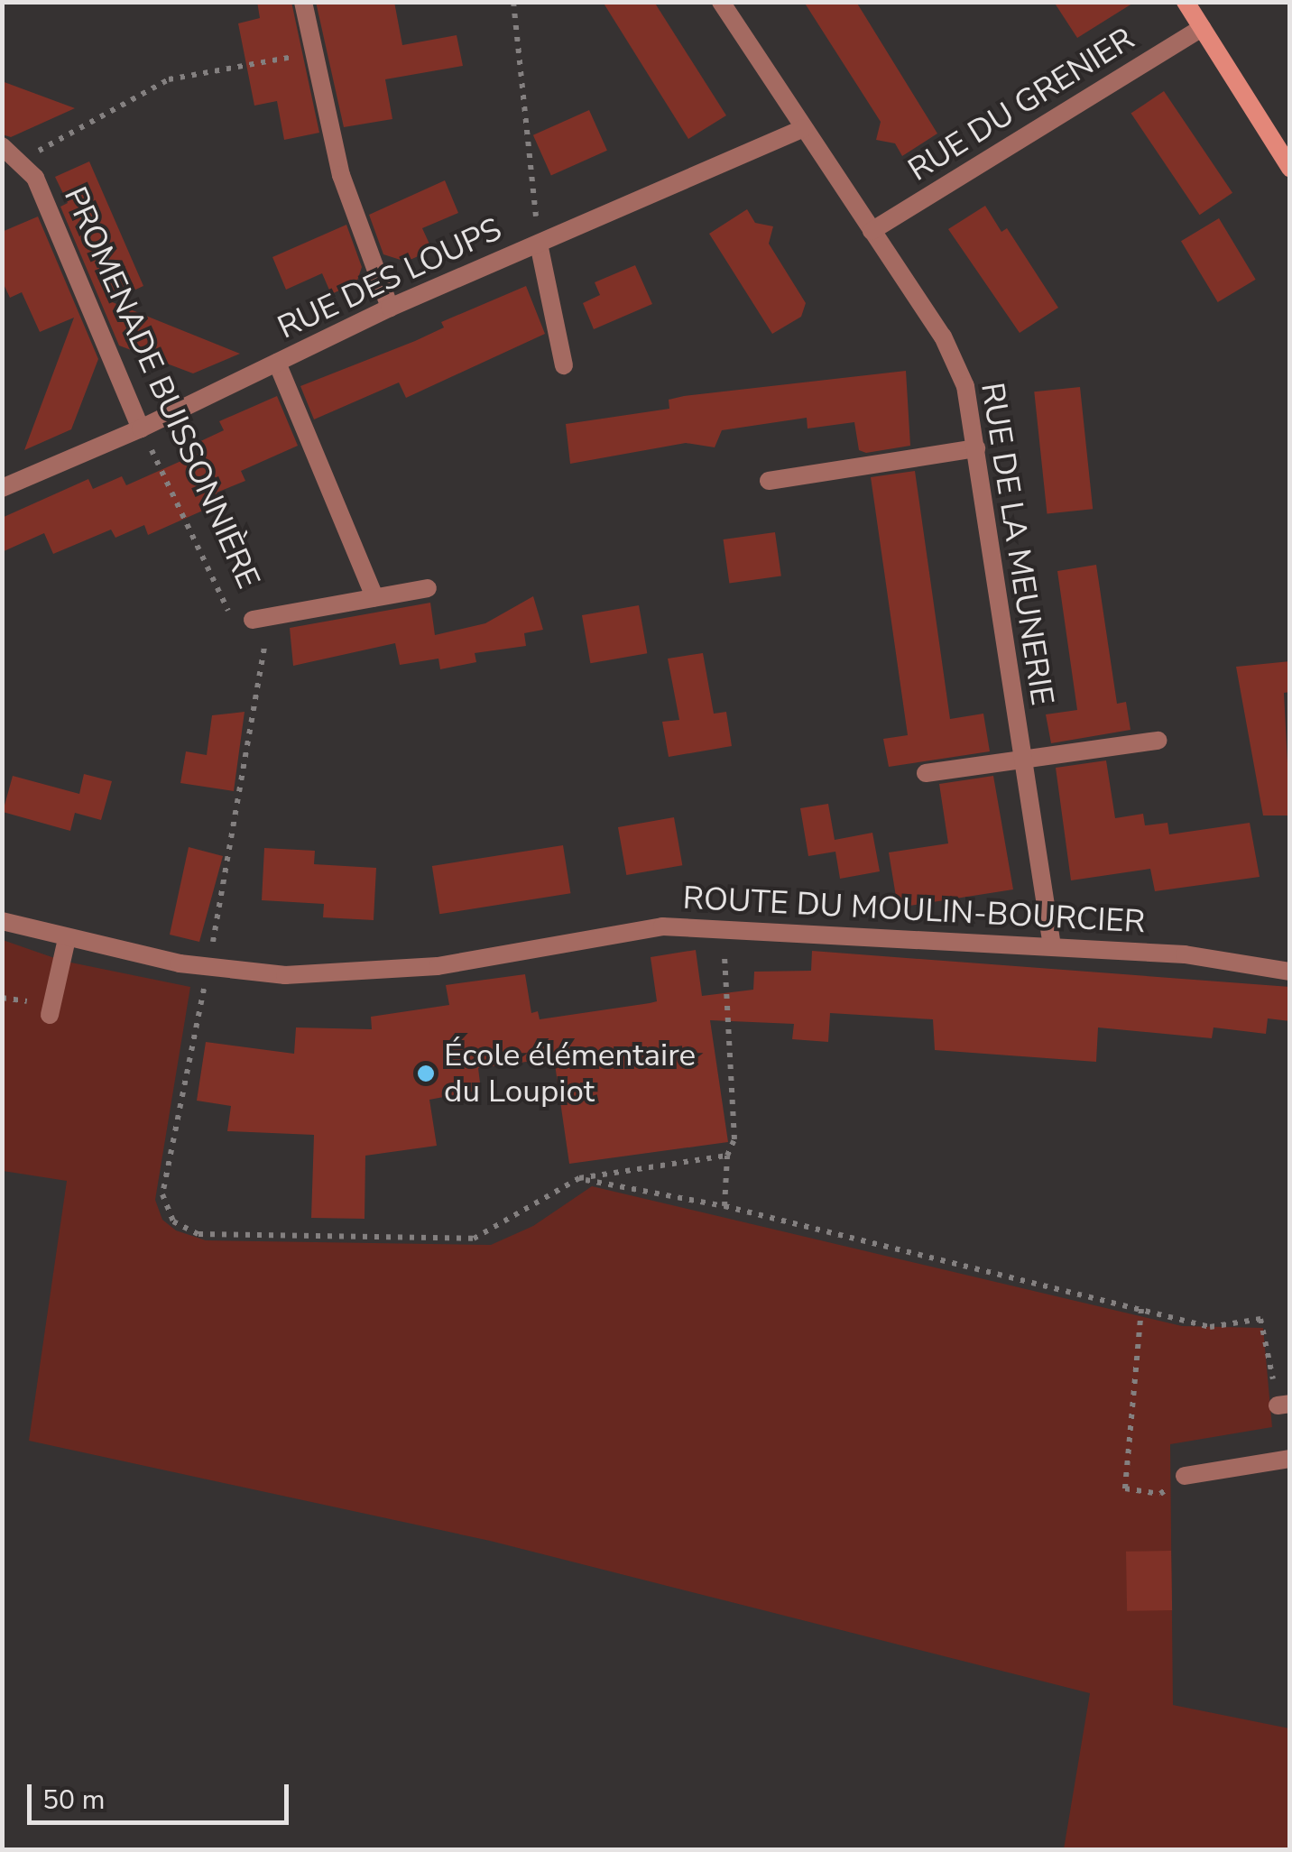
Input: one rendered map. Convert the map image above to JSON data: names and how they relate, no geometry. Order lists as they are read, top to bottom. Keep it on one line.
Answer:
{"streets":{"street":["RUE DU GRENIER","RUE DES LOUPS","PROMENADE BUISSONNIÈRE","RUE DE LA MEUNERIE","ROUTE DU MOULIN-BOURCIER"]},"crossings":[["RUE DU GRENIER","RUE DE LA MEUNERIE"],["RUE DES LOUPS","PROMENADE BUISSONNIÈRE"],["RUE DES LOUPS","RUE DE LA MEUNERIE"],["PROMENADE BUISSONNIÈRE","ROUTE DU MOULIN-BOURCIER"],["RUE DE LA MEUNERIE","ROUTE DU MOULIN-BOURCIER"]],"places":["École élémentaire du Loupiot"],"scale_bar":"50 m"}
